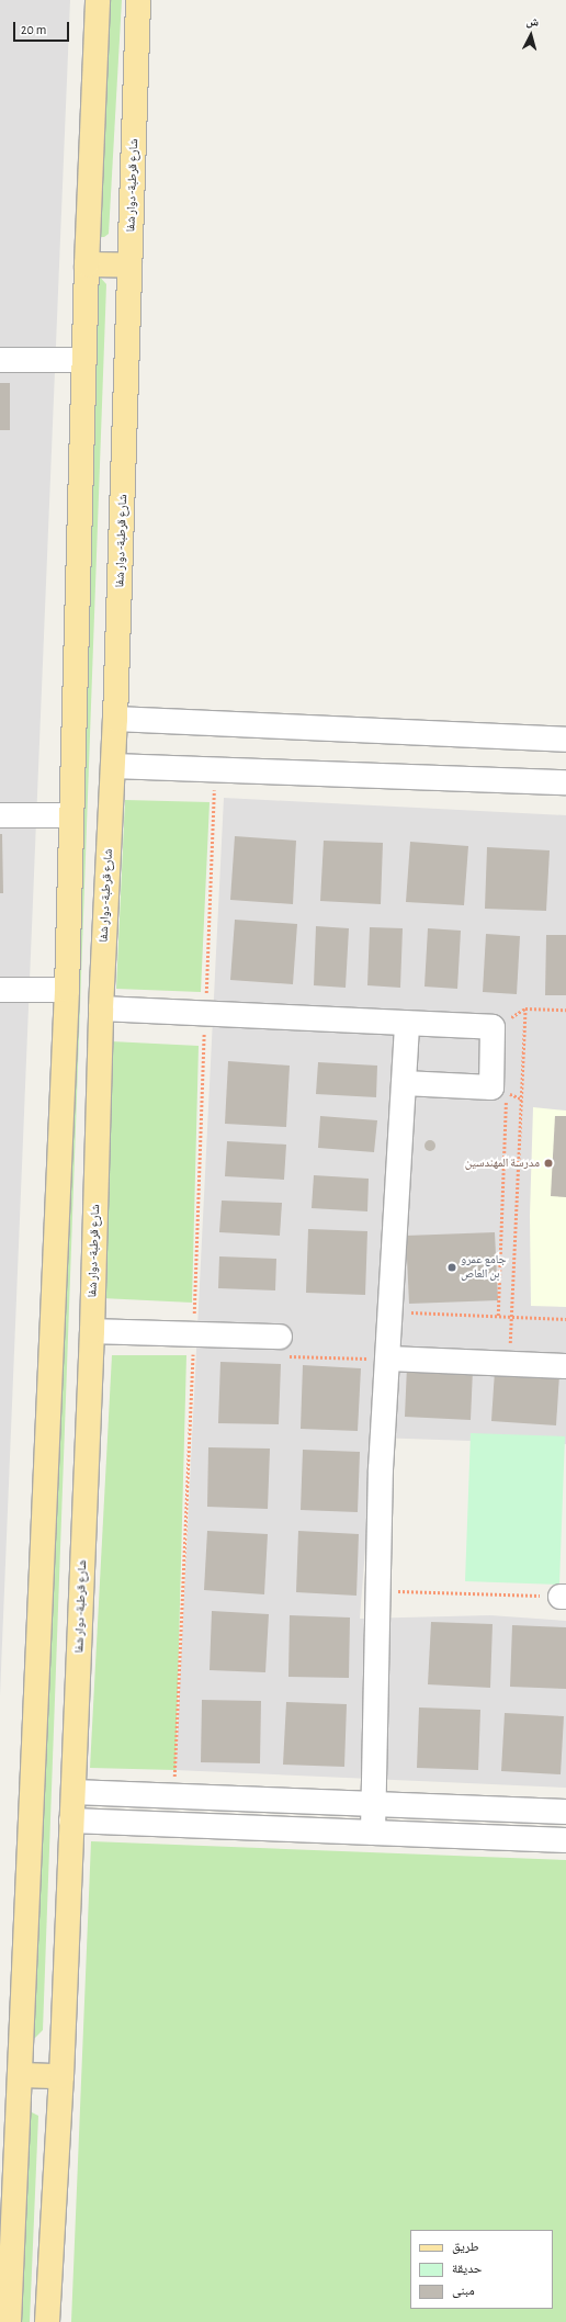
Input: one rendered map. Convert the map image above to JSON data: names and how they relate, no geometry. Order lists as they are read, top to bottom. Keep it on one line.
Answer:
{"streets":{"main road":["شارع قرطبة- دوار شفا"]},"places":["مدرسة المهندسين","جامع عمرو بن العاص"],"legend":["طريق","حديقة","مبنى"],"scale_bar":"20 m","north":"top"}
